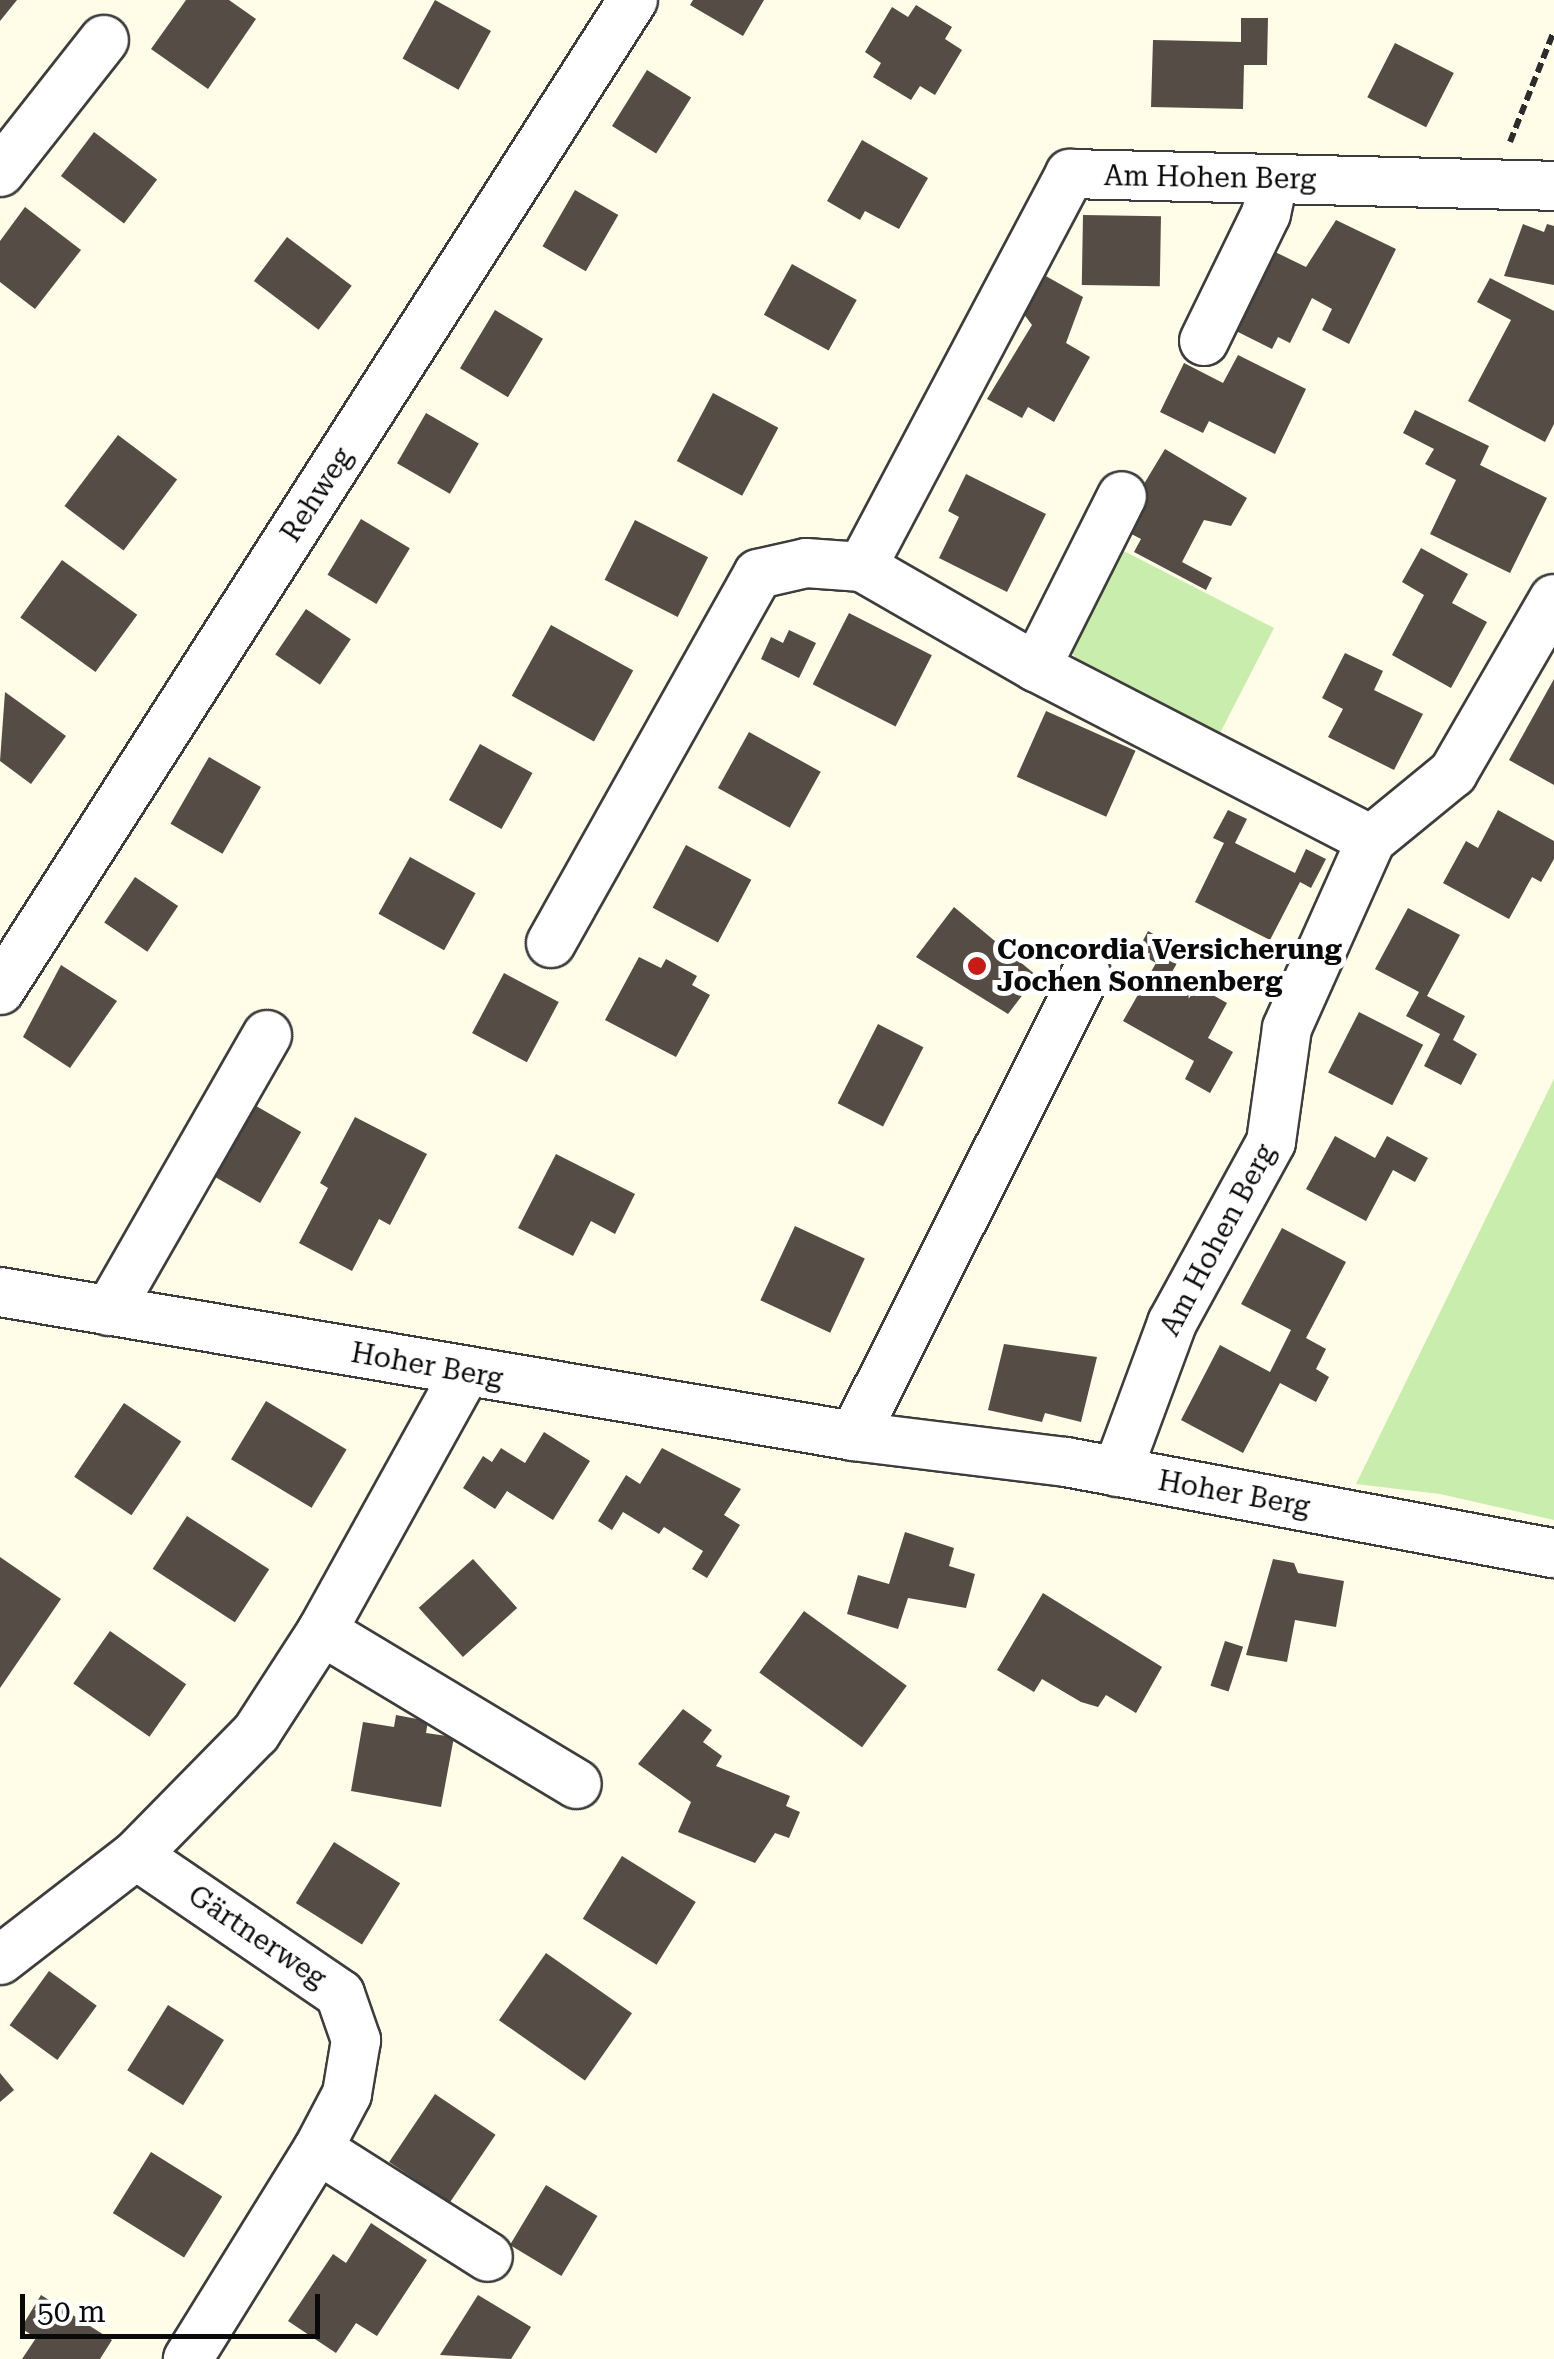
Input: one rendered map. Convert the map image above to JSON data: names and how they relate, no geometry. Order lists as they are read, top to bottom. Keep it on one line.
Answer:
{"streets":{"street":["Am Hohen Berg","Rehweg","Hoher Berg","Gärtnerweg"]},"crossings":[["Am Hohen Berg","Hoher Berg"]],"places":["Concordia Versicherung Jochen Sonnenberg"],"scale_bar":"50 m"}
